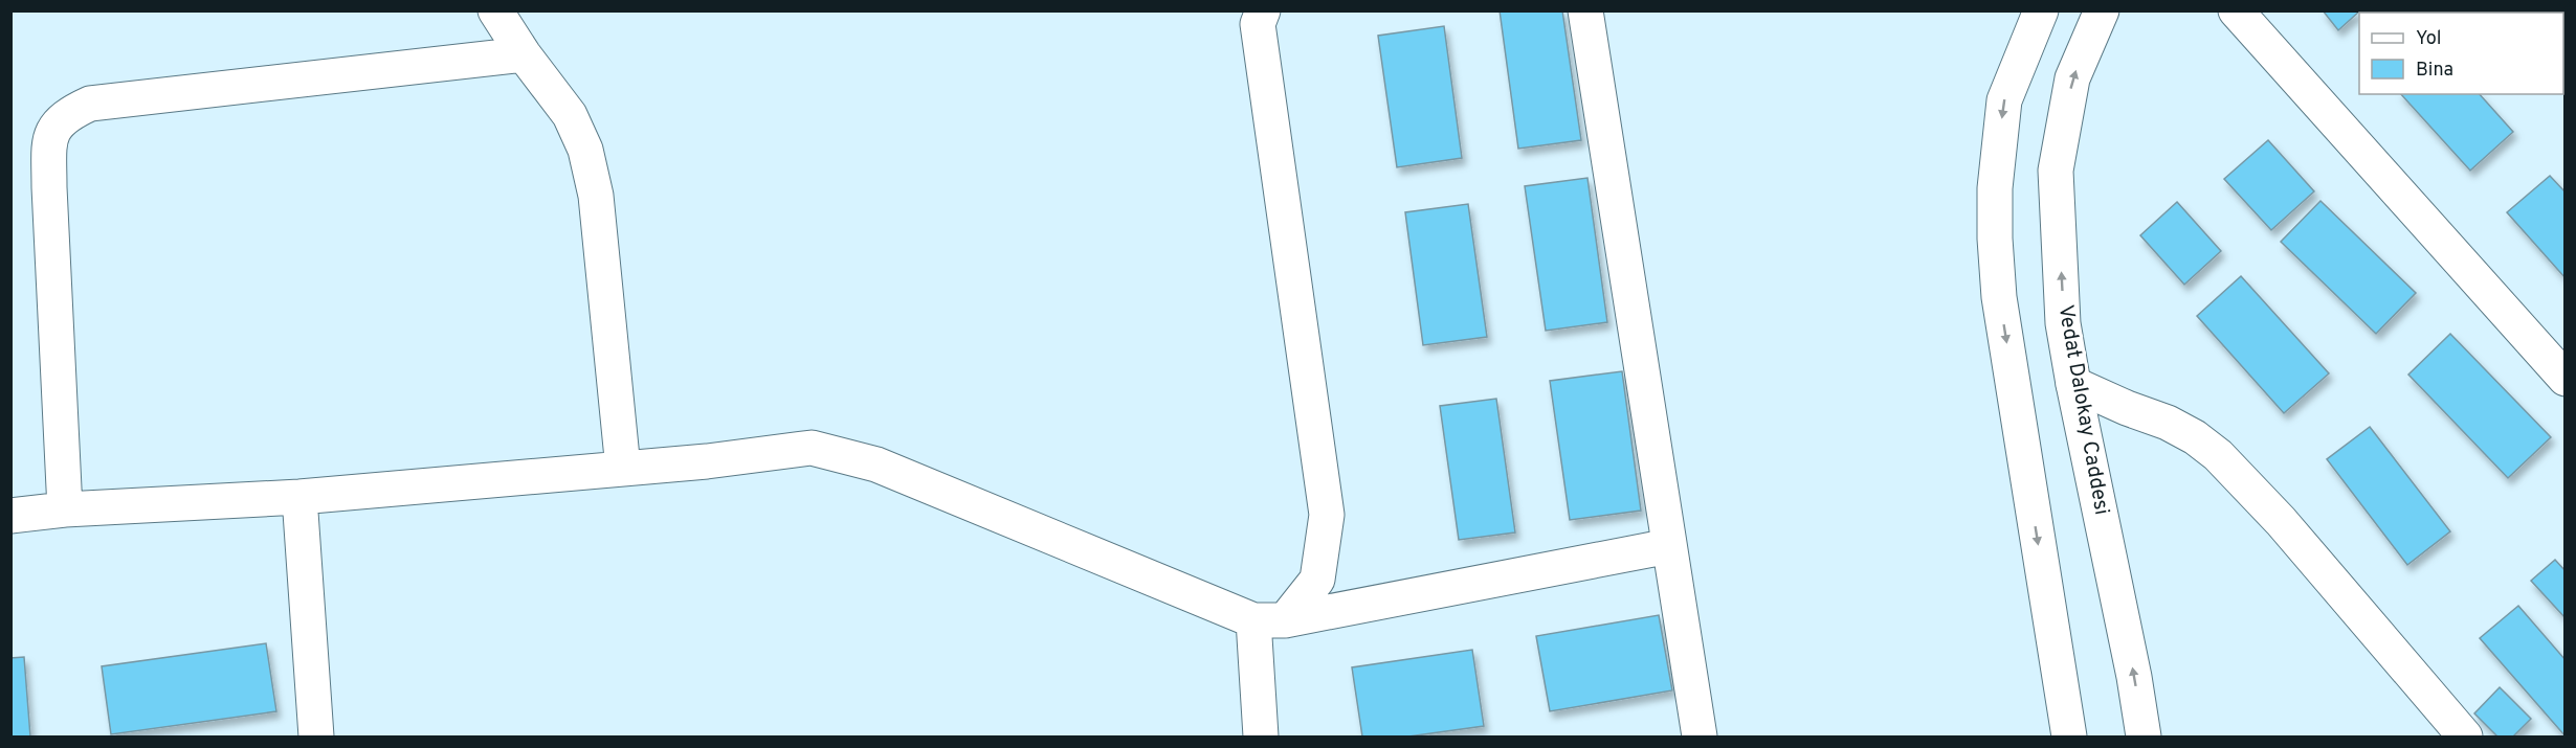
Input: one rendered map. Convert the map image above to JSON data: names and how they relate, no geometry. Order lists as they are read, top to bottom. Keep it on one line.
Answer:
{"streets":{"street":["Vedat Dalokay Caddesi"]},"legend":["Yol","Bina"]}
